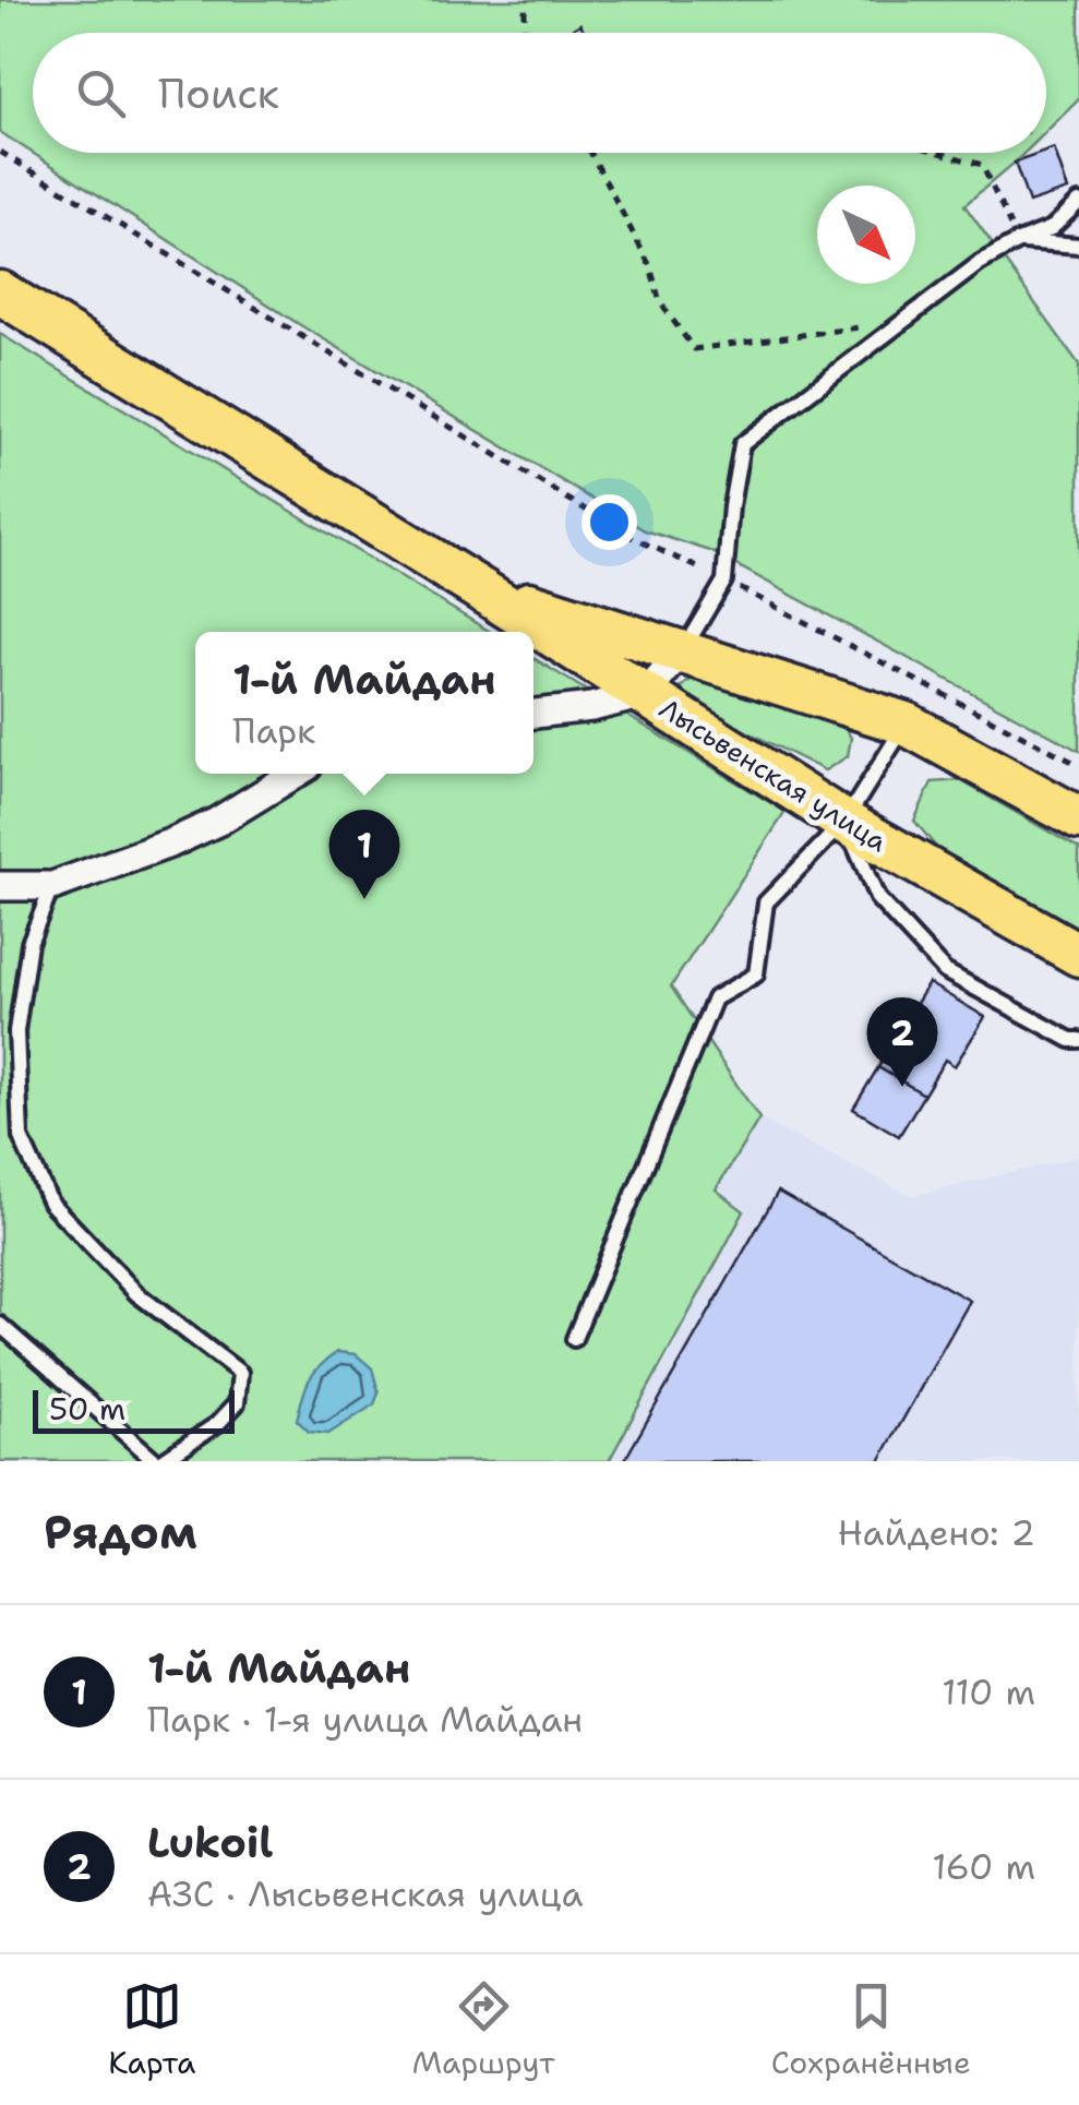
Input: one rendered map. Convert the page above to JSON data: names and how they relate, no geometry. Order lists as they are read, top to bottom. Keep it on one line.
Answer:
{"streets":{"main road":["Лысьвенская улица"]},"scale_bar":"50 m","north":"bottom right","page":{"search":"Поиск","popup":["1-й Майдан","Парк"],"pins":["1","2"],"scale":"50 m","heading":["Рядом","Найдено: 2"],"list":[{"mark":"1","name":"1-й Майдан","note":"Парк · 1-я улица Майдан","value":"110 m"},{"mark":"2","name":"Lukoil","note":"АЗС · Лысьвенская улица","value":"160 m"}],"nav":["Карта","Маршрут","Сохранённые"]}}
